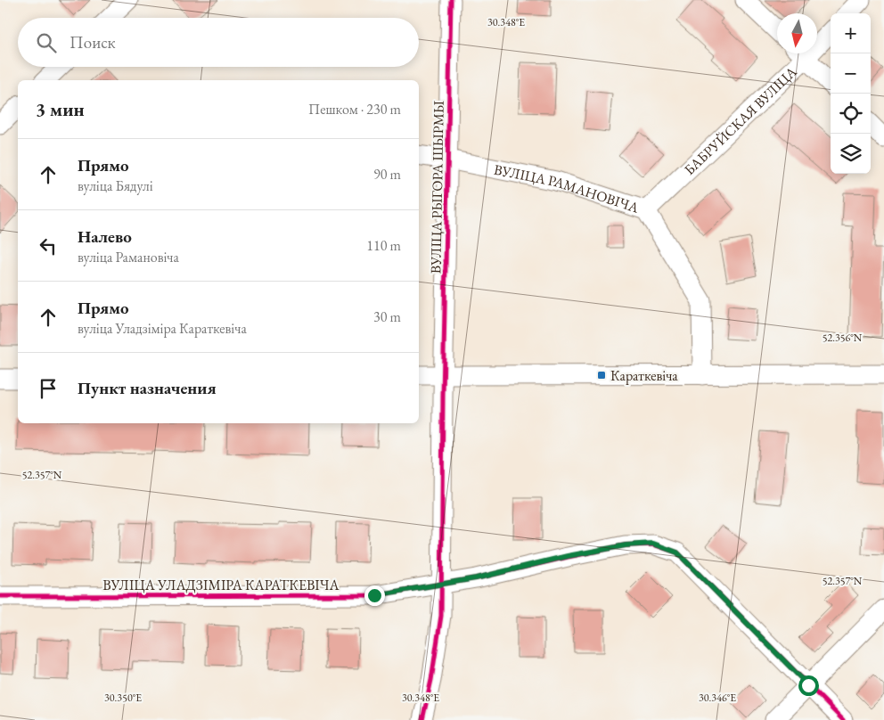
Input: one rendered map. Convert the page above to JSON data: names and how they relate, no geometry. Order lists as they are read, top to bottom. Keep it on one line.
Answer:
{"streets":{"street":["БАБРУЙСКАЯ ВУЛІЦА","ВУЛІЦА РЫГОРА ШЫРМЫ","ВУЛІЦА РАМАНОВІЧА","ВУЛІЦА УЛАДЗІМІРА КАРАТКЕВІЧА"]},"crossings":[["БАБРУЙСКАЯ ВУЛІЦА","ВУЛІЦА РАМАНОВІЧА"],["ВУЛІЦА РЫГОРА ШЫРМЫ","ВУЛІЦА РАМАНОВІЧА"],["ВУЛІЦА РЫГОРА ШЫРМЫ","ВУЛІЦА УЛАДЗІМІРА КАРАТКЕВІЧА"]],"places":{"transit":["Караткевіча"]},"north":"bottom","page":{"map_buttons":["+","−"],"search":"Поиск","heading":["3 мин","Пешком · 230 m"],"list":[["Прямо","вуліца Бядулі","90 m"],["Налево","вуліца Рамановіча","110 m"],["Прямо","вуліца Уладзіміра Караткевіча","30 m"],"Пункт назначения"]},"coordinates":["30.348°E","52.356°N","52.357°N","30.350°E","30.346°E"]}
